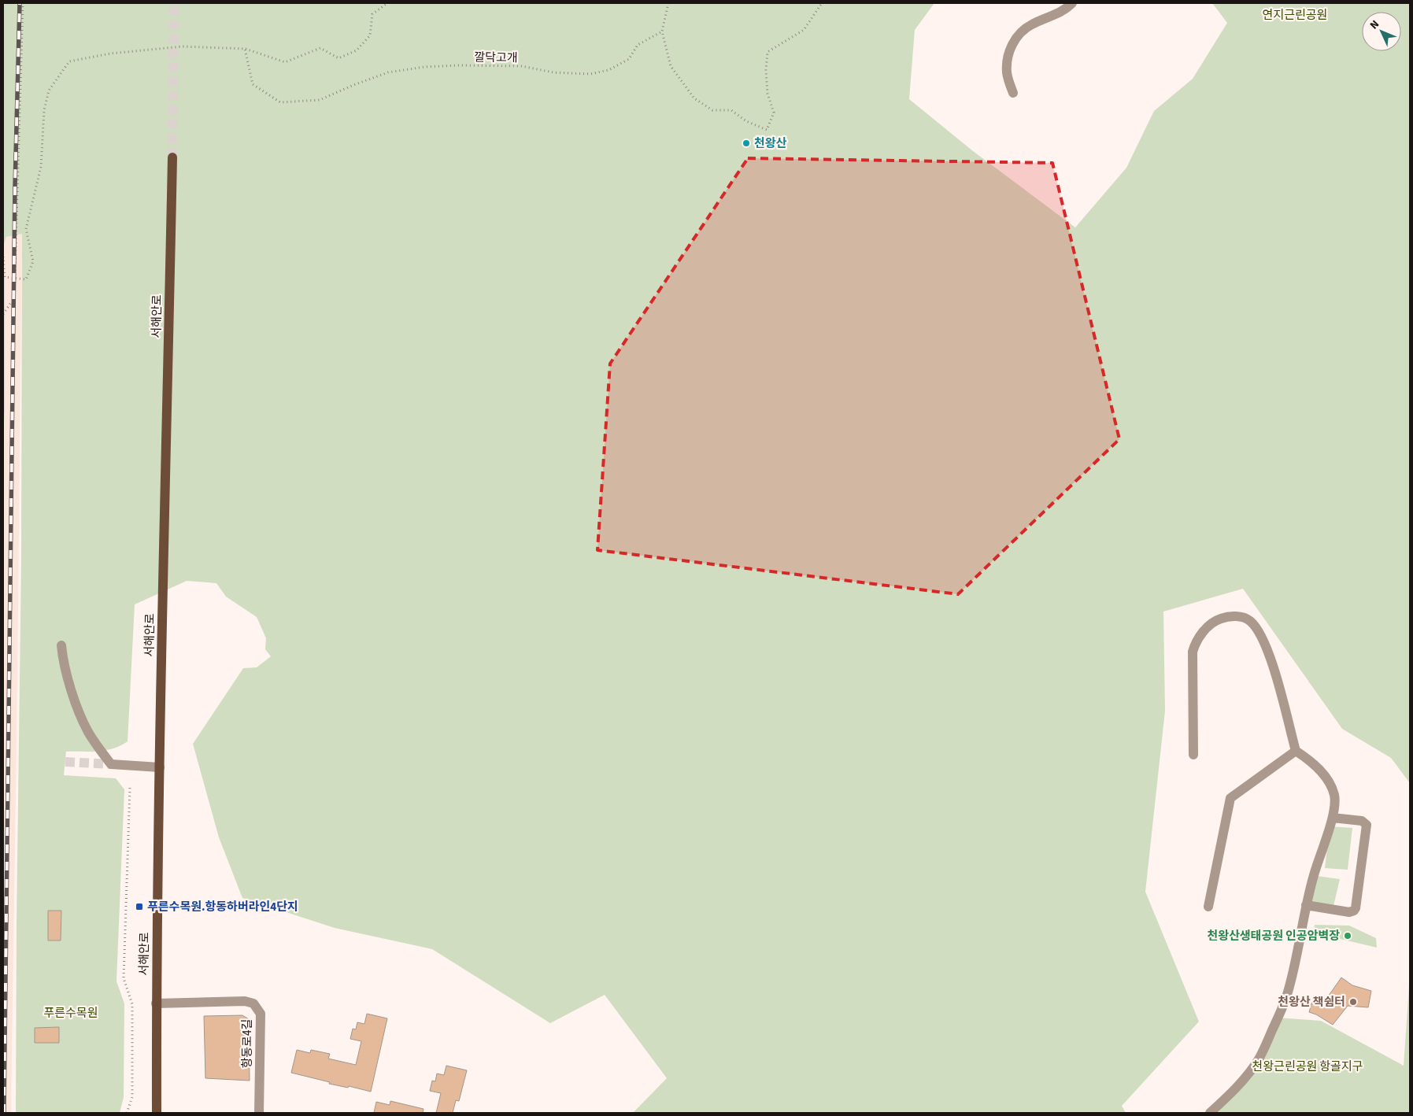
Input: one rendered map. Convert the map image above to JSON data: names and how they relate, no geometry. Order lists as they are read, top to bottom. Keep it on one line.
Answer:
{"streets":{"main road":["서해안로"],"lane":["항동로4길"],"path":["깔닥고개"]},"crossings":[["서해안로","항동로4길"]],"parks":["연지근린공원","푸른수목원","천왕근린공원 항골지구"],"places":{"other":["천왕산","천왕산생태공원 인공암벽장","천왕산 책쉼터"],"transit":["푸른수목원.항동하버라인4단지"]},"north":"top left"}
